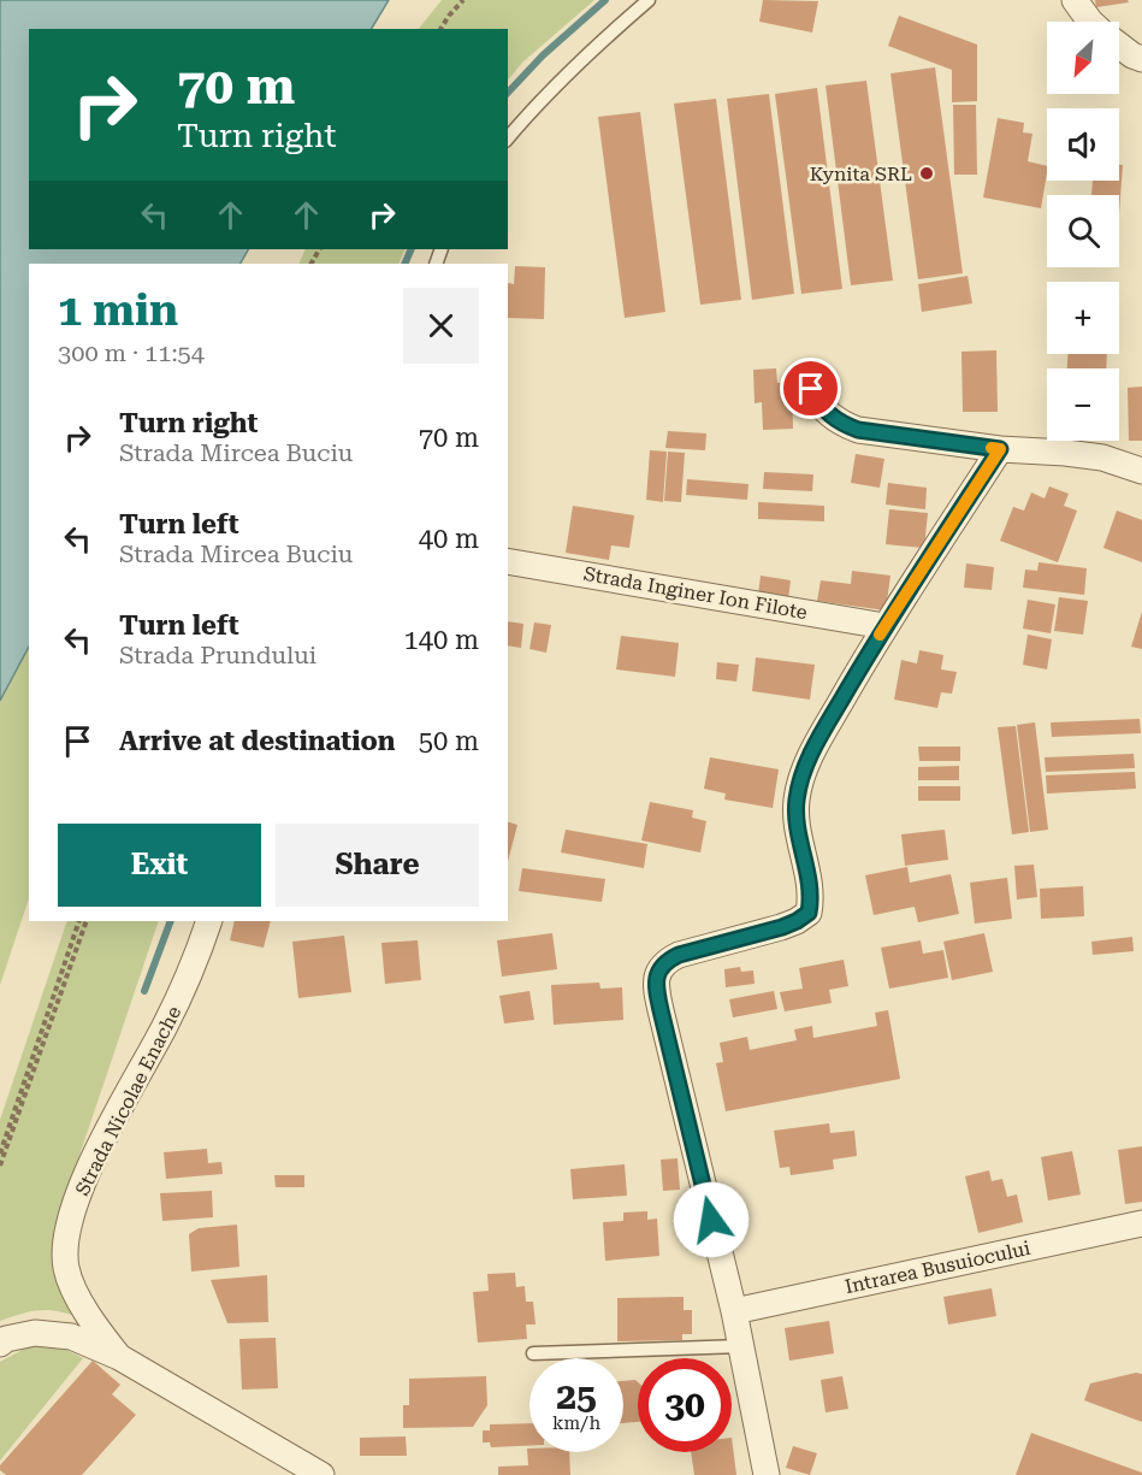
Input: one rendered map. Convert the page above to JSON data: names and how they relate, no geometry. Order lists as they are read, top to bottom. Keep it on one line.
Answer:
{"streets":{"street":["Strada Inginer Ion Filote","Strada Nicolae Enache","Intrarea Busuiocului"]},"places":["Kynita SRL"],"north":"bottom left","page":{"map_buttons":["+","−"],"turn":["70 m","Turn right"],"heading":["1 min","300 m · 11:54"],"list":[{"name":"Turn right","note":"Strada Mircea Buciu","value":"70 m"},{"name":"Turn left","note":"Strada Mircea Buciu","value":"40 m"},{"name":"Turn left","note":"Strada Prundului","value":"140 m"},{"name":"Arrive at destination","value":"50 m"}],"buttons":["Exit","Share"],"speed":"25 km/h","limit":"30"}}
